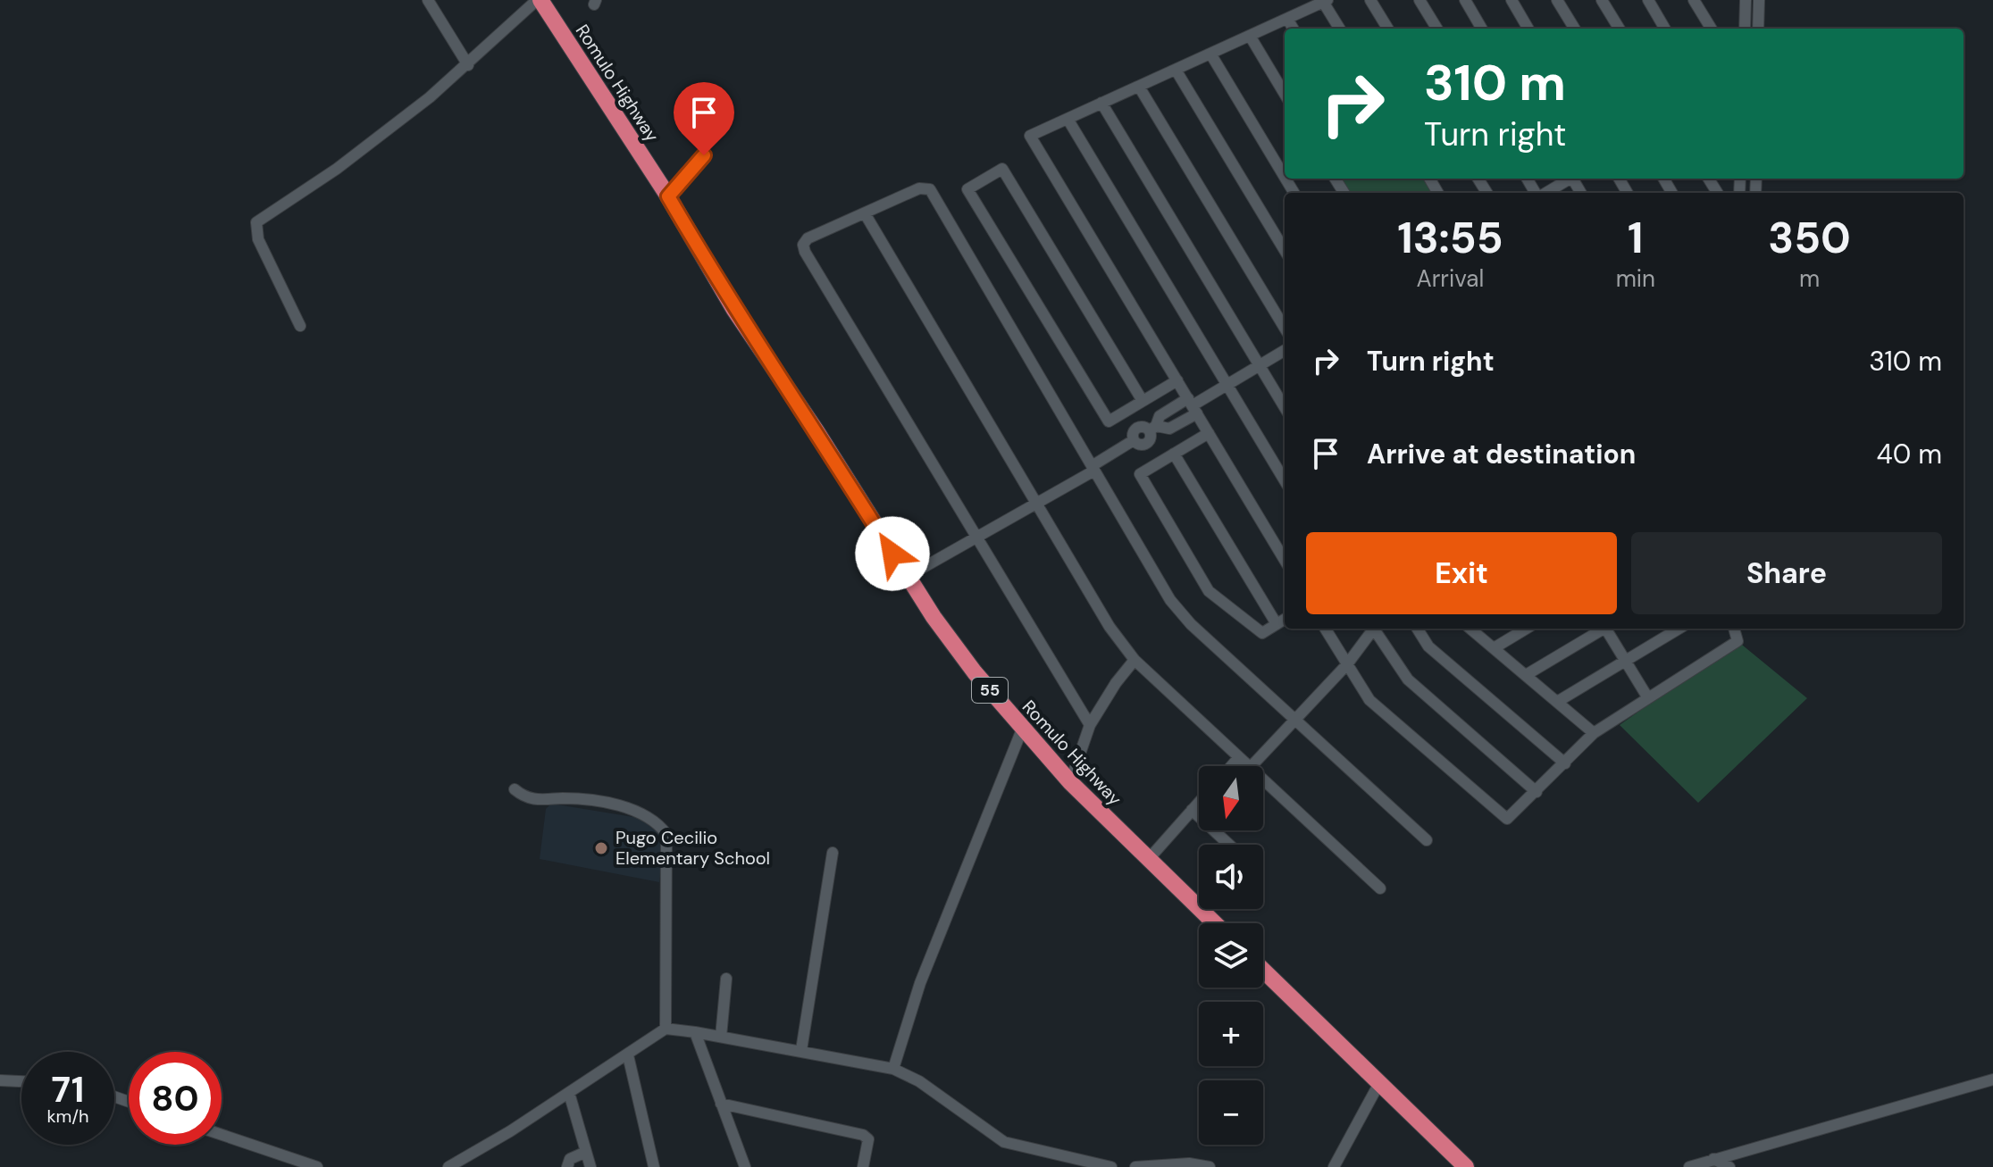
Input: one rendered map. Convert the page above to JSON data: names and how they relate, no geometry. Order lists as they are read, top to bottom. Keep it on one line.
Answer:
{"streets":{"highway":["Romulo Highway","55"]},"places":["Pugo Cecilio Elementary School"],"north":"bottom","page":{"turn":["310 m","Turn right"],"eta":["13:55","Arrival","1","min","350","m"],"list":[{"name":"Turn right","value":"310 m"},{"name":"Arrive at destination","value":"40 m"}],"buttons":["Exit","Share"],"map_buttons":["+","−"],"speed":"71 km/h","limit":"80"}}
